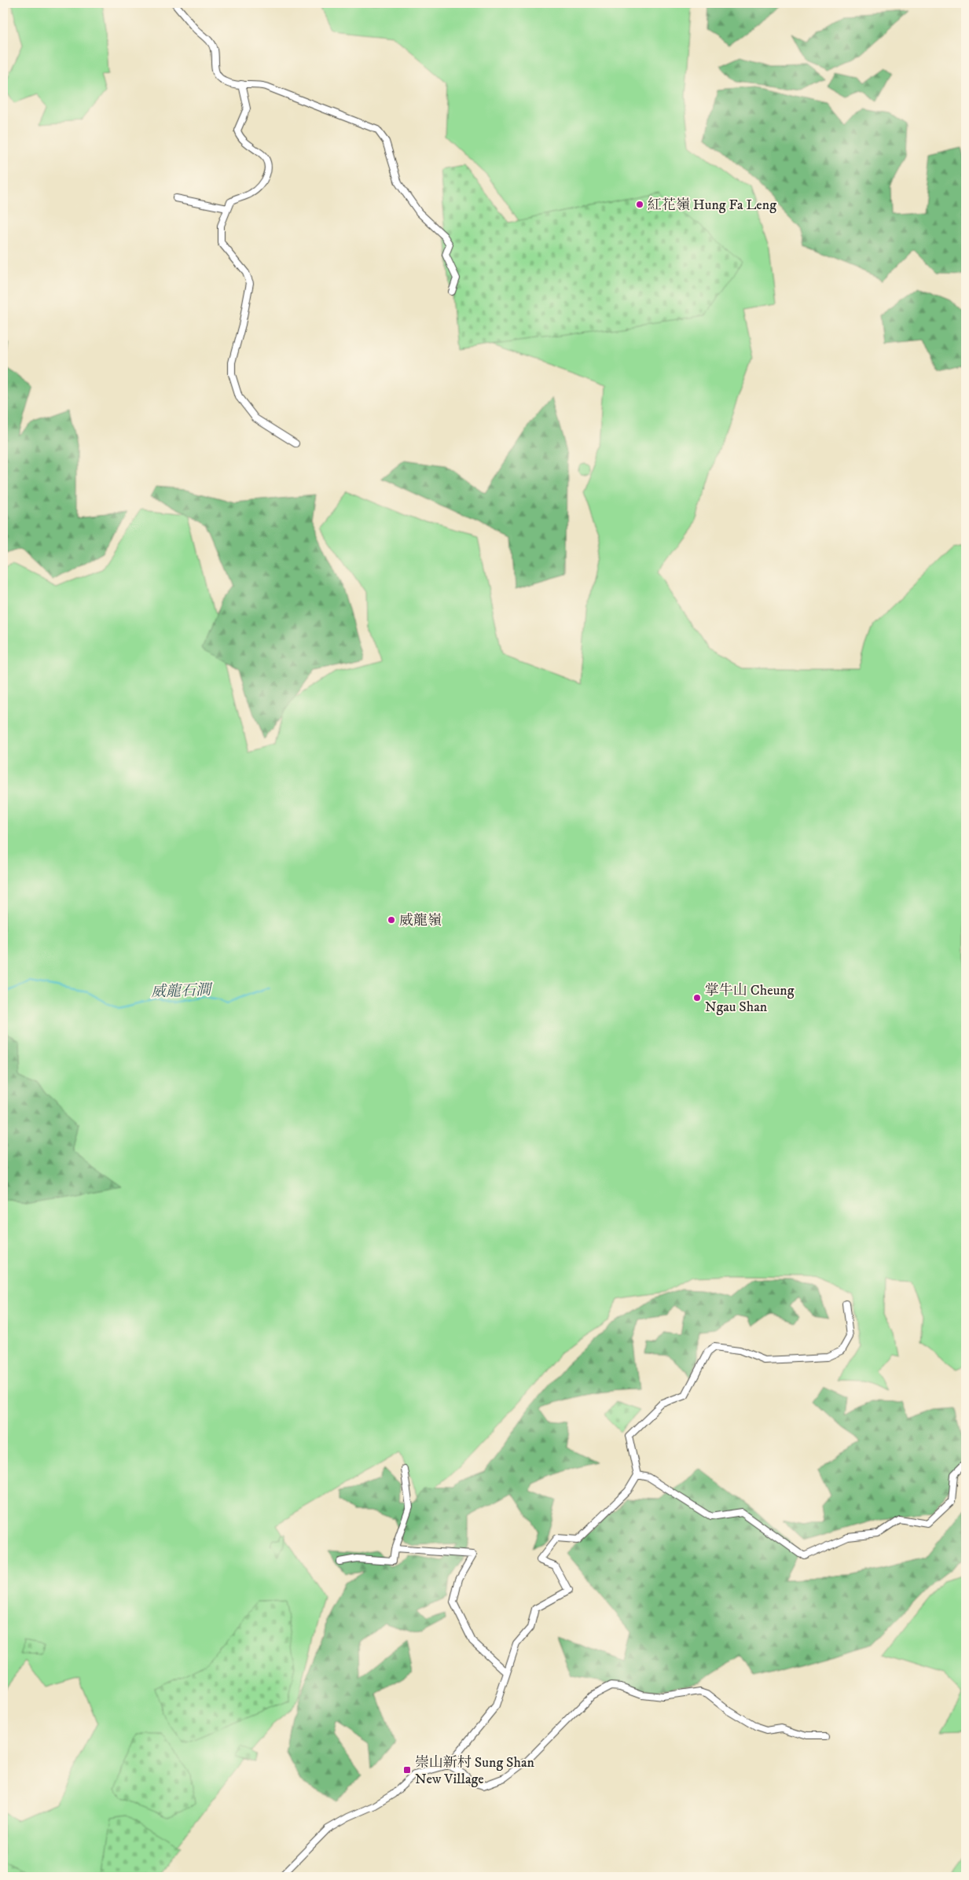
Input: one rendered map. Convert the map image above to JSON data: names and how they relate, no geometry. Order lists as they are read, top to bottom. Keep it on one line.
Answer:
{"water":["威龍石澗"],"places":{"other":["紅花嶺 Hung Fa Leng","威龍嶺","掌牛山 Cheung Ngau Shan"],"transit":["崇山新村 Sung Shan New Village"]}}
